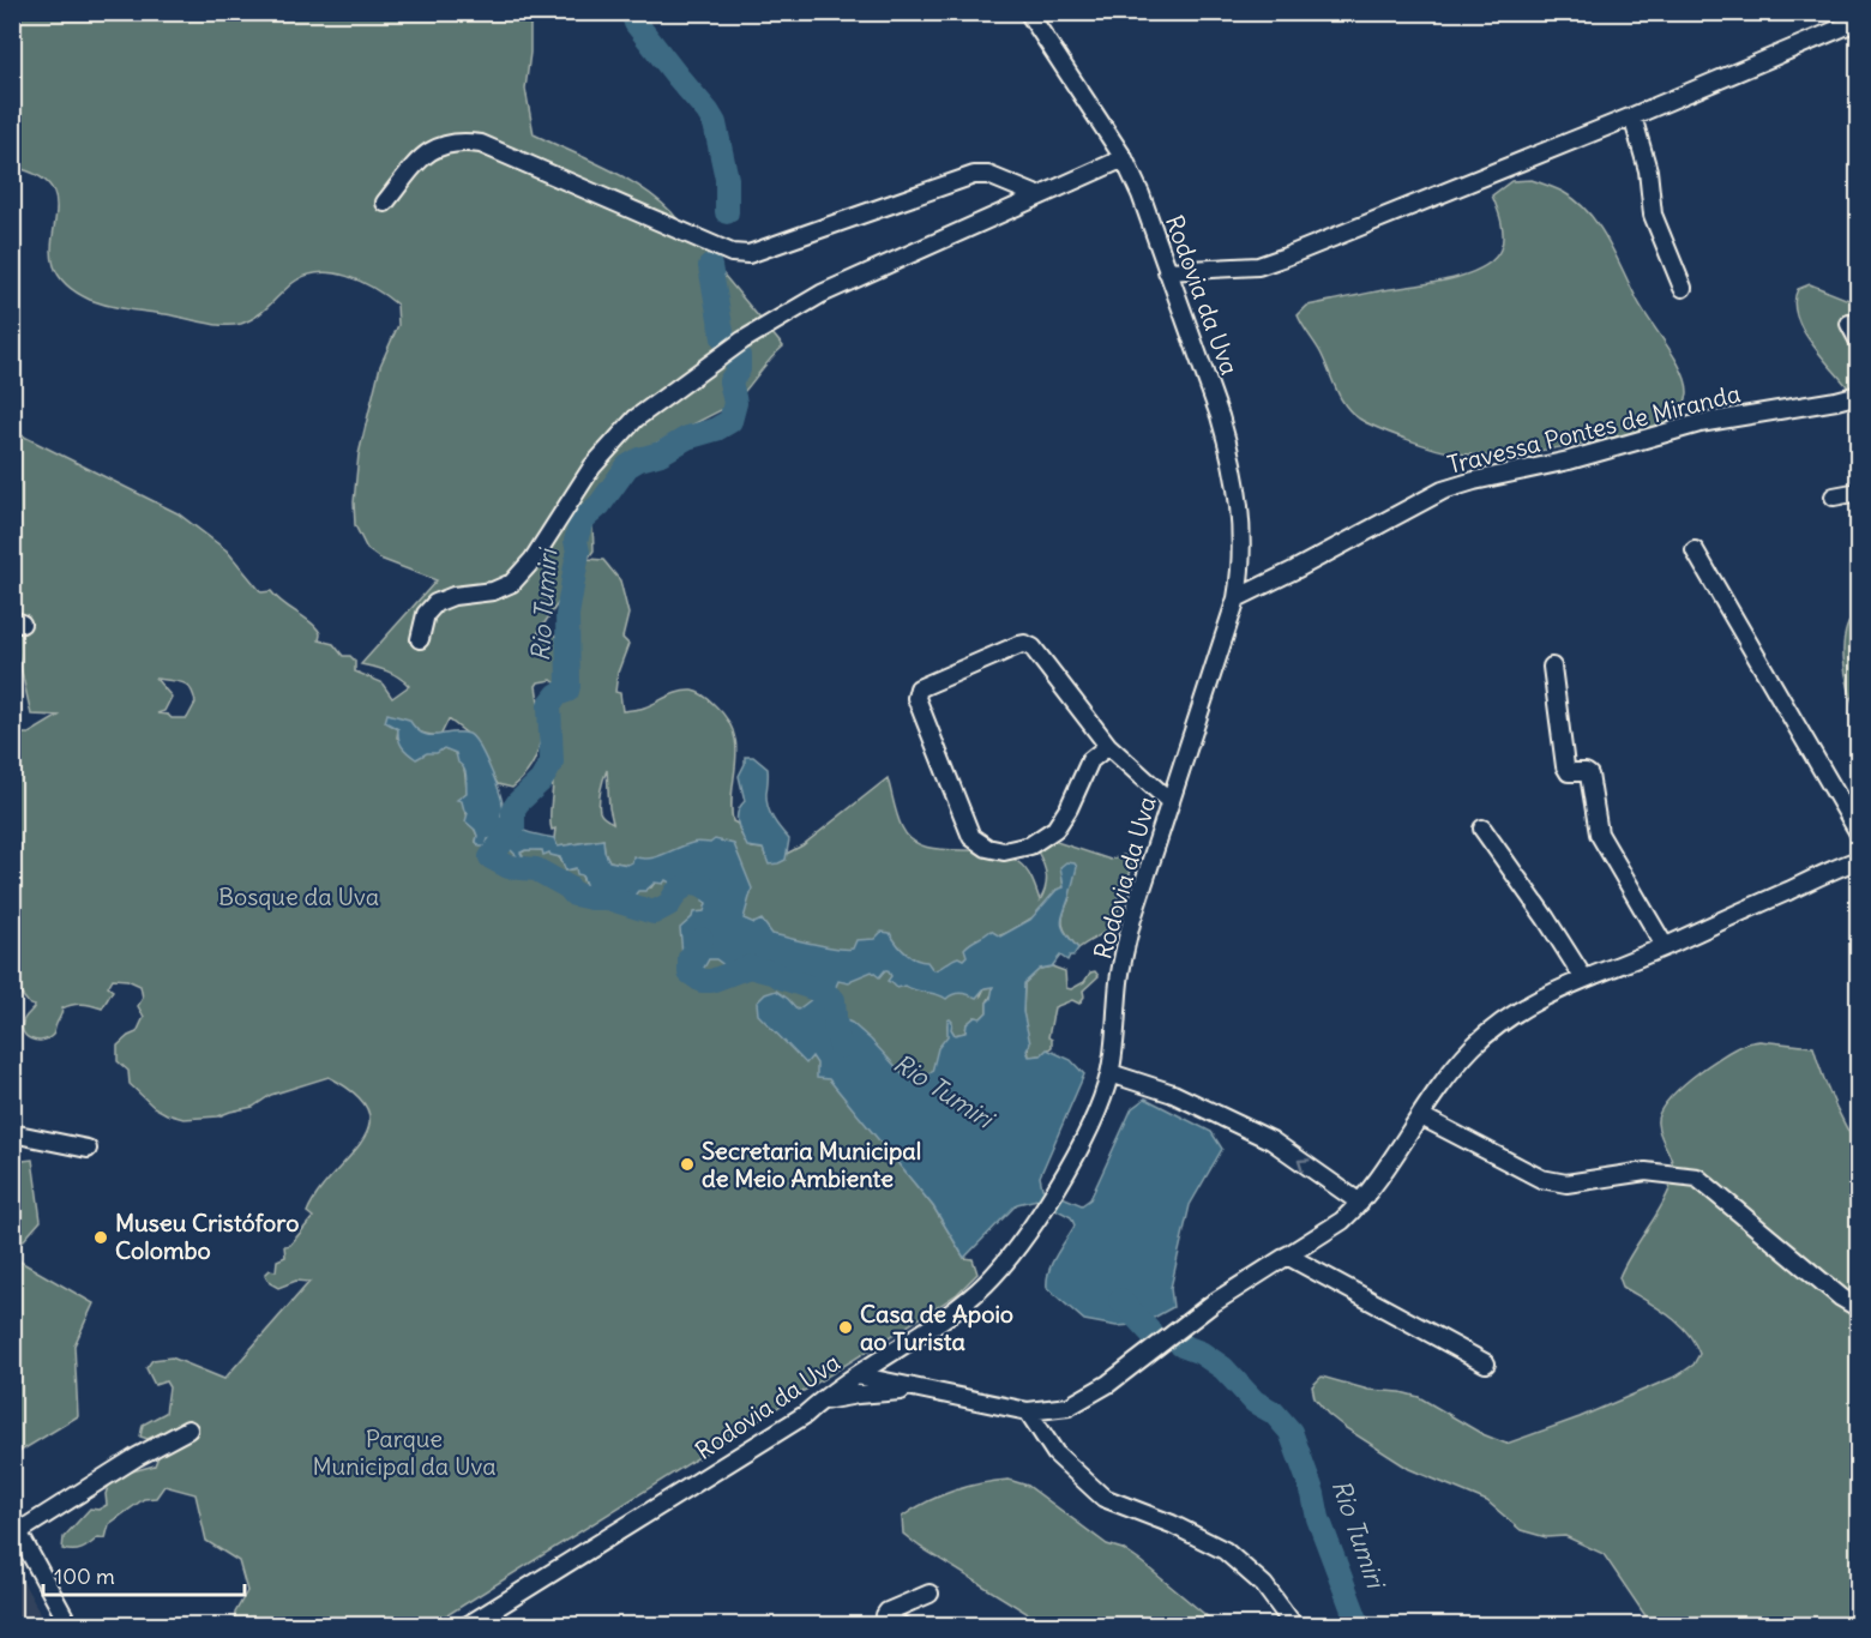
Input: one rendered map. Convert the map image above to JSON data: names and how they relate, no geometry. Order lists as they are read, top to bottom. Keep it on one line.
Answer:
{"streets":{"street":["Rodovia da Uva","Travessa Pontes de Miranda"]},"crossings":[["Rodovia da Uva","Travessa Pontes de Miranda"]],"water":["Rio Tumiri"],"parks":["Bosque da Uva","Parque Municipal da Uva"],"places":["Secretaria Municipal de Meio Ambiente","Museu Cristóforo Colombo","Casa de Apoio ao Turista"],"scale_bar":"100 m"}
